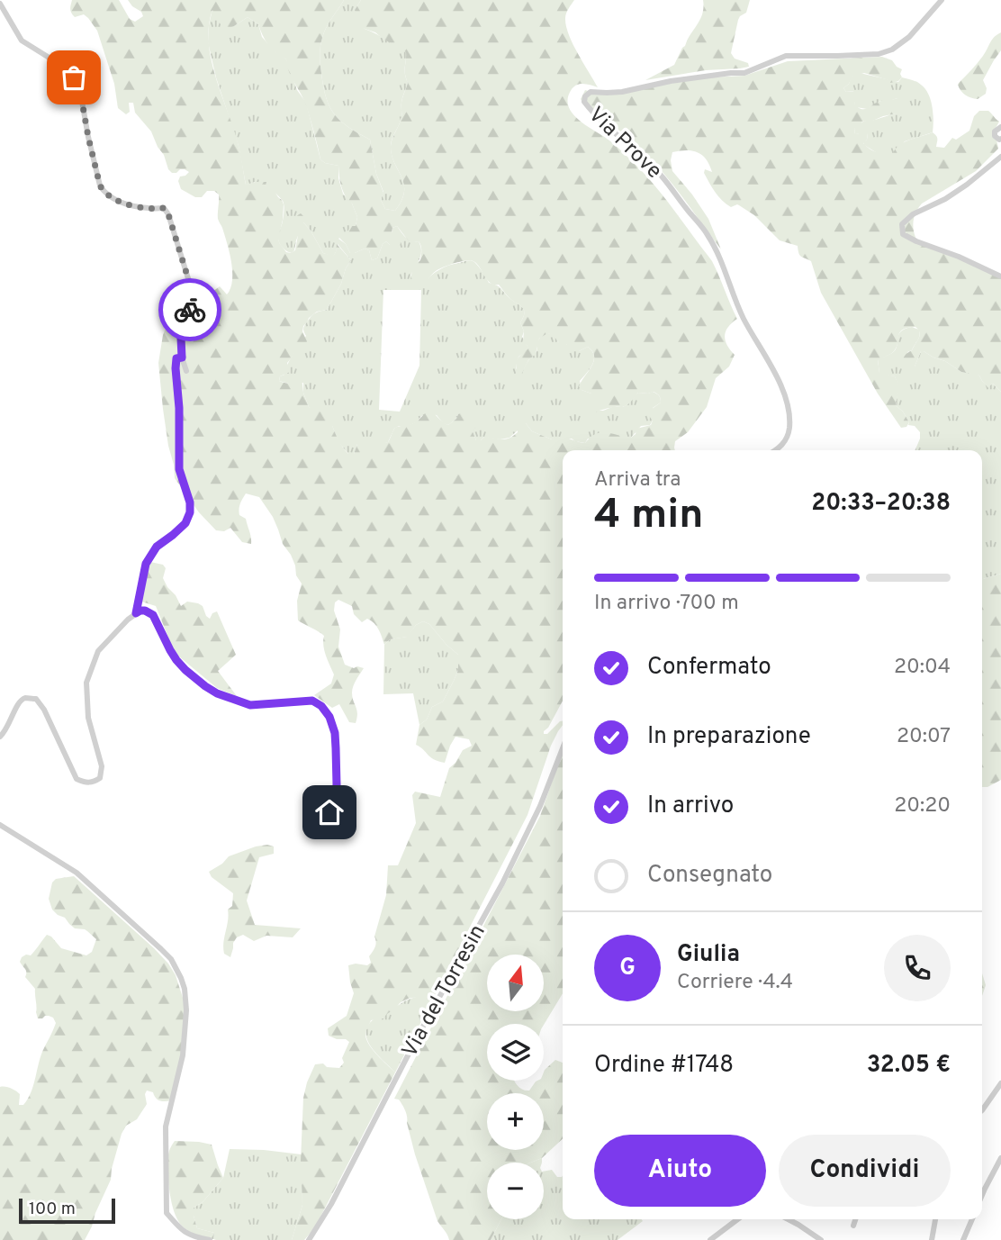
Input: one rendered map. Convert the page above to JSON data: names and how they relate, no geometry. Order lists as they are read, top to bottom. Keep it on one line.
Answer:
{"streets":{"street":["Via Prove","Via del Torresin"]},"scale_bar":"100 m","north":"top","page":{"heading":["4 min","Arriva tra","20:33–20:38"],"panel":["Giulia","Corriere · 4.4","Ordine #1748","32.05 €"],"bar":"In arrivo · 700 m","list":[["Confermato","20:04"],["In preparazione","20:07"],["In arrivo","20:20"],"Consegnato"],"round":"G","map_buttons":["+","−"],"buttons":["Aiuto","Condividi"],"scale":"100 m"}}
